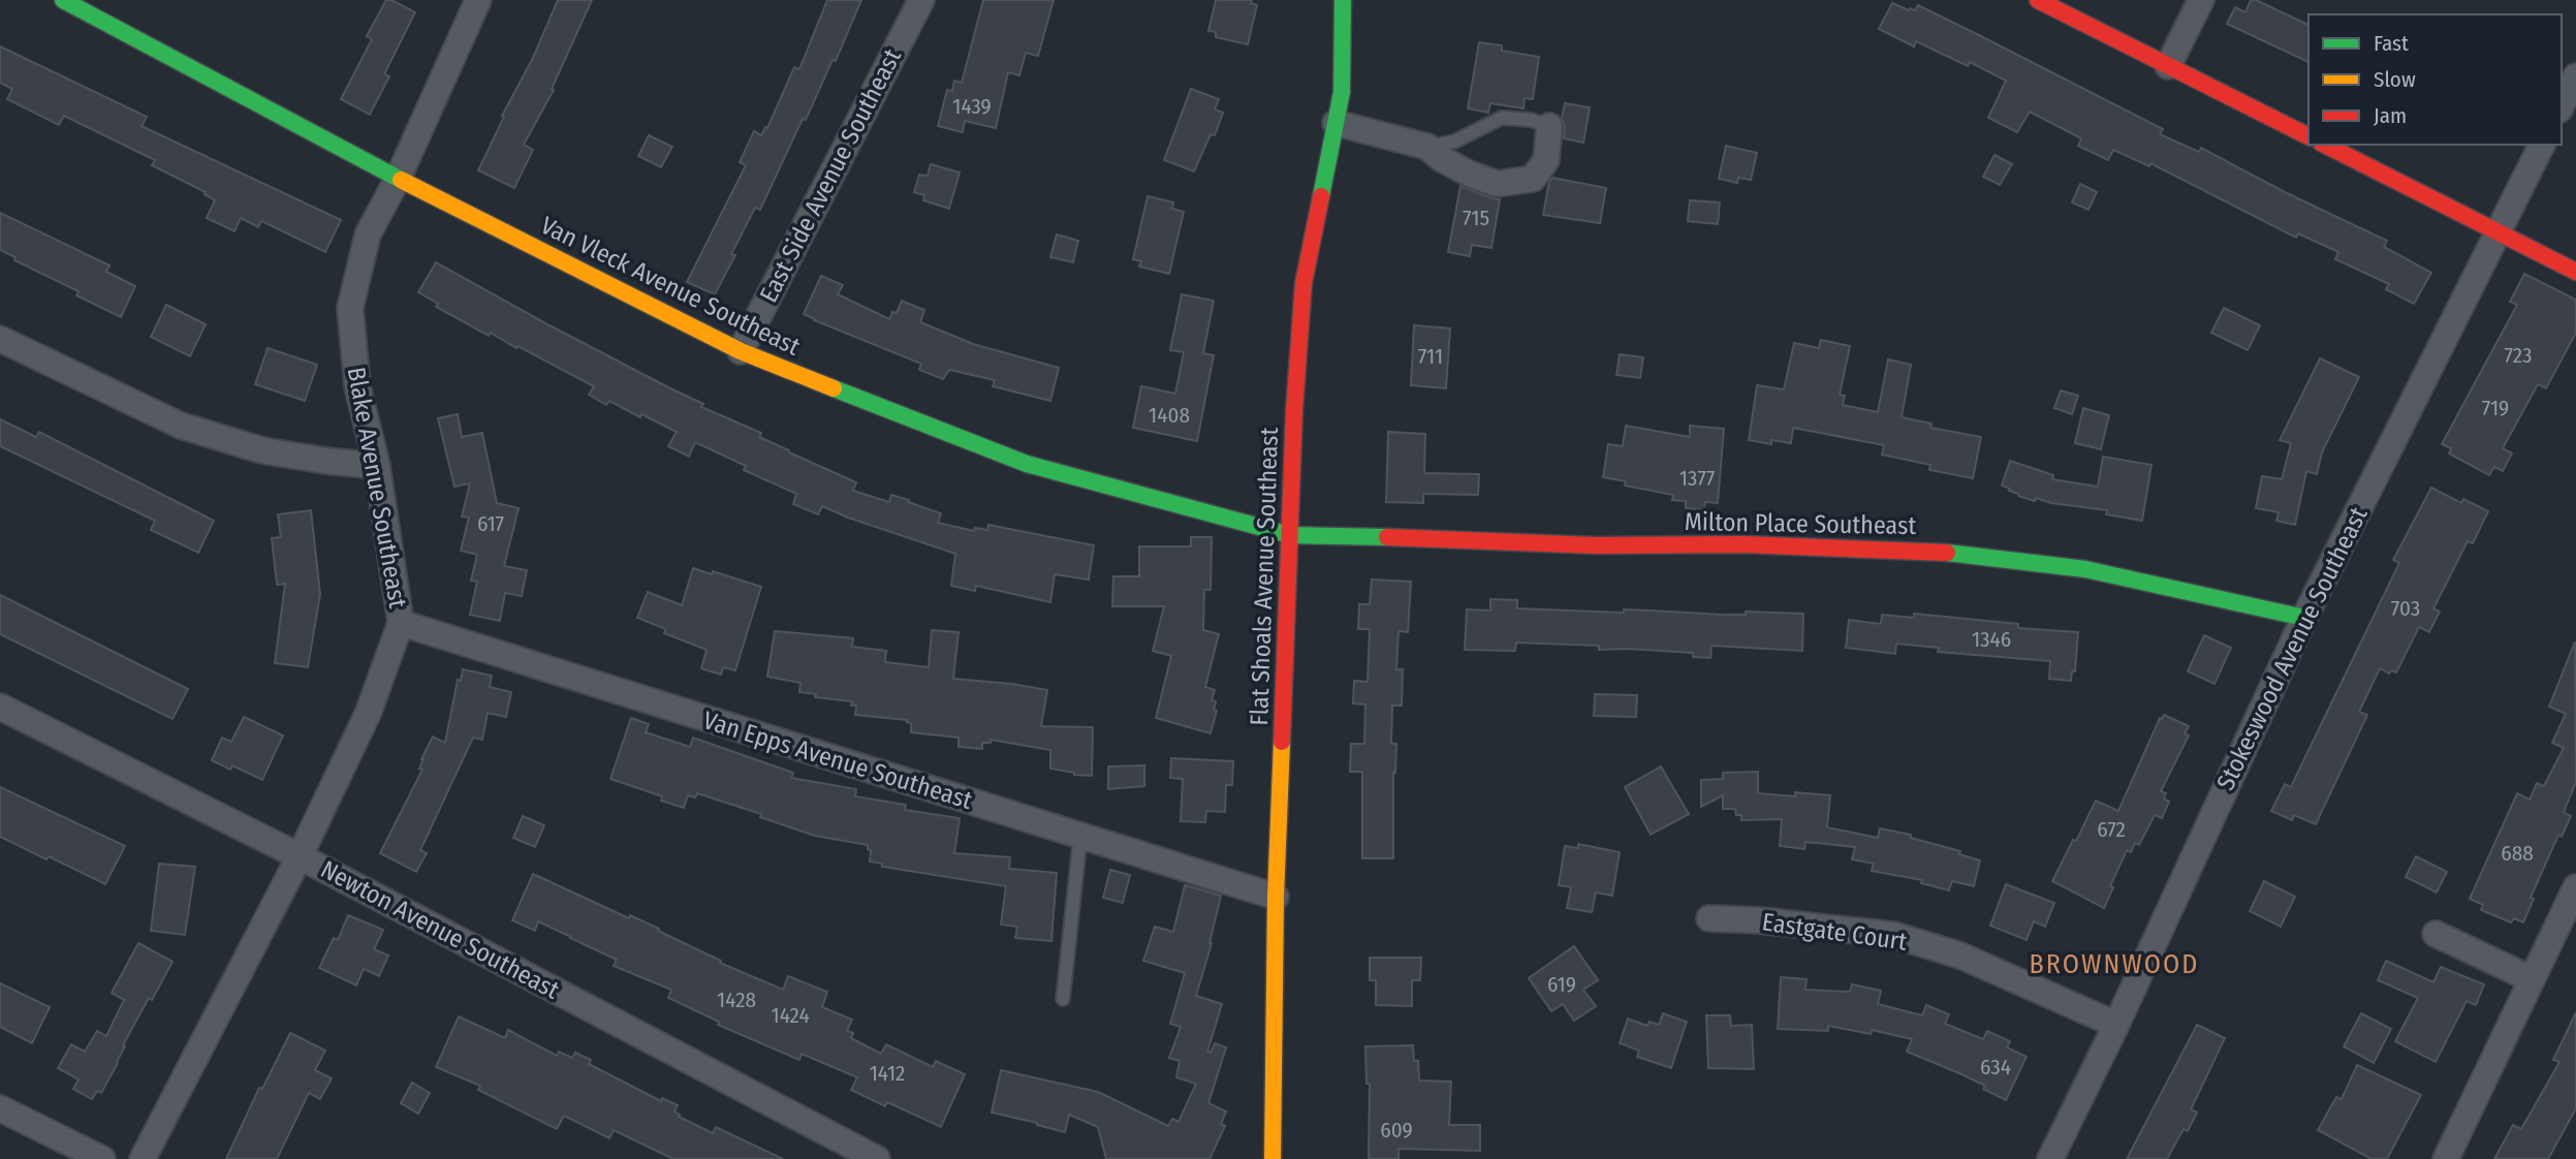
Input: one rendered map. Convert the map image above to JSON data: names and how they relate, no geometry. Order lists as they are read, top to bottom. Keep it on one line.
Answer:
{"streets":{"street":["East Side Avenue Southeast","Van Vleck Avenue Southeast","Blake Avenue Southeast","Milton Place Southeast","Flat Shoals Avenue Southeast","Stokeswood Avenue Southeast","Van Epps Avenue Southeast","Newton Avenue Southeast","Eastgate Court"]},"crossings":[["East Side Avenue Southeast","Van Vleck Avenue Southeast"],["Van Vleck Avenue Southeast","Blake Avenue Southeast"],["Van Vleck Avenue Southeast","Milton Place Southeast"],["Van Vleck Avenue Southeast","Flat Shoals Avenue Southeast"],["Blake Avenue Southeast","Van Epps Avenue Southeast"],["Blake Avenue Southeast","Newton Avenue Southeast"],["Milton Place Southeast","Flat Shoals Avenue Southeast"],["Milton Place Southeast","Stokeswood Avenue Southeast"],["Flat Shoals Avenue Southeast","Van Epps Avenue Southeast"],["Stokeswood Avenue Southeast","Eastgate Court"]],"districts":["BROWNWOOD"],"house_numbers":["1439","715","723","711","719","1408","1377","617","703","1346","672","688","619","1428","1424","634","1412","609"],"legend":["Fast","Slow","Jam"]}
